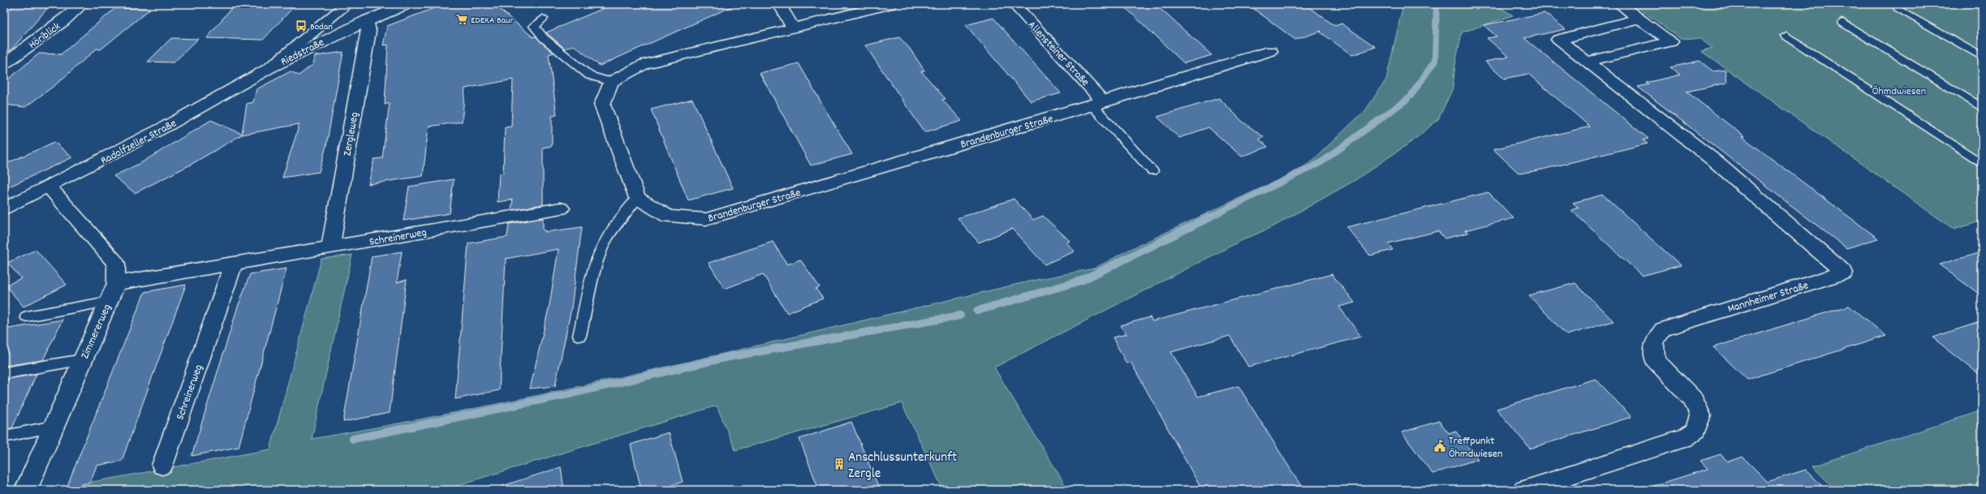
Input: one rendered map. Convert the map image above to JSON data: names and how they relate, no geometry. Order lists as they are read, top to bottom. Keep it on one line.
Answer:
{"streets":{"street":["Höriblick","Riedstraße","Allensteiner Straße","Brandenburger Straße","Zergleweg","Radolfzeller Straße","Schreinerweg","Mannheimer Straße","Zimmererweg"]},"crossings":[["Riedstraße","Zergleweg"],["Riedstraße","Radolfzeller Straße"],["Allensteiner Straße","Brandenburger Straße"],["Zergleweg","Schreinerweg"],["Radolfzeller Straße","Zimmererweg"],["Schreinerweg","Zimmererweg"]],"parks":["Öhmdwiesen"],"places":{"supermarket":["EDEKA Baur"],"bus stop":["Bodan"],"public building":["Treffpunkt Öhmdwiesen"],"building":["Anschlussunterkunft Zergle"]}}
